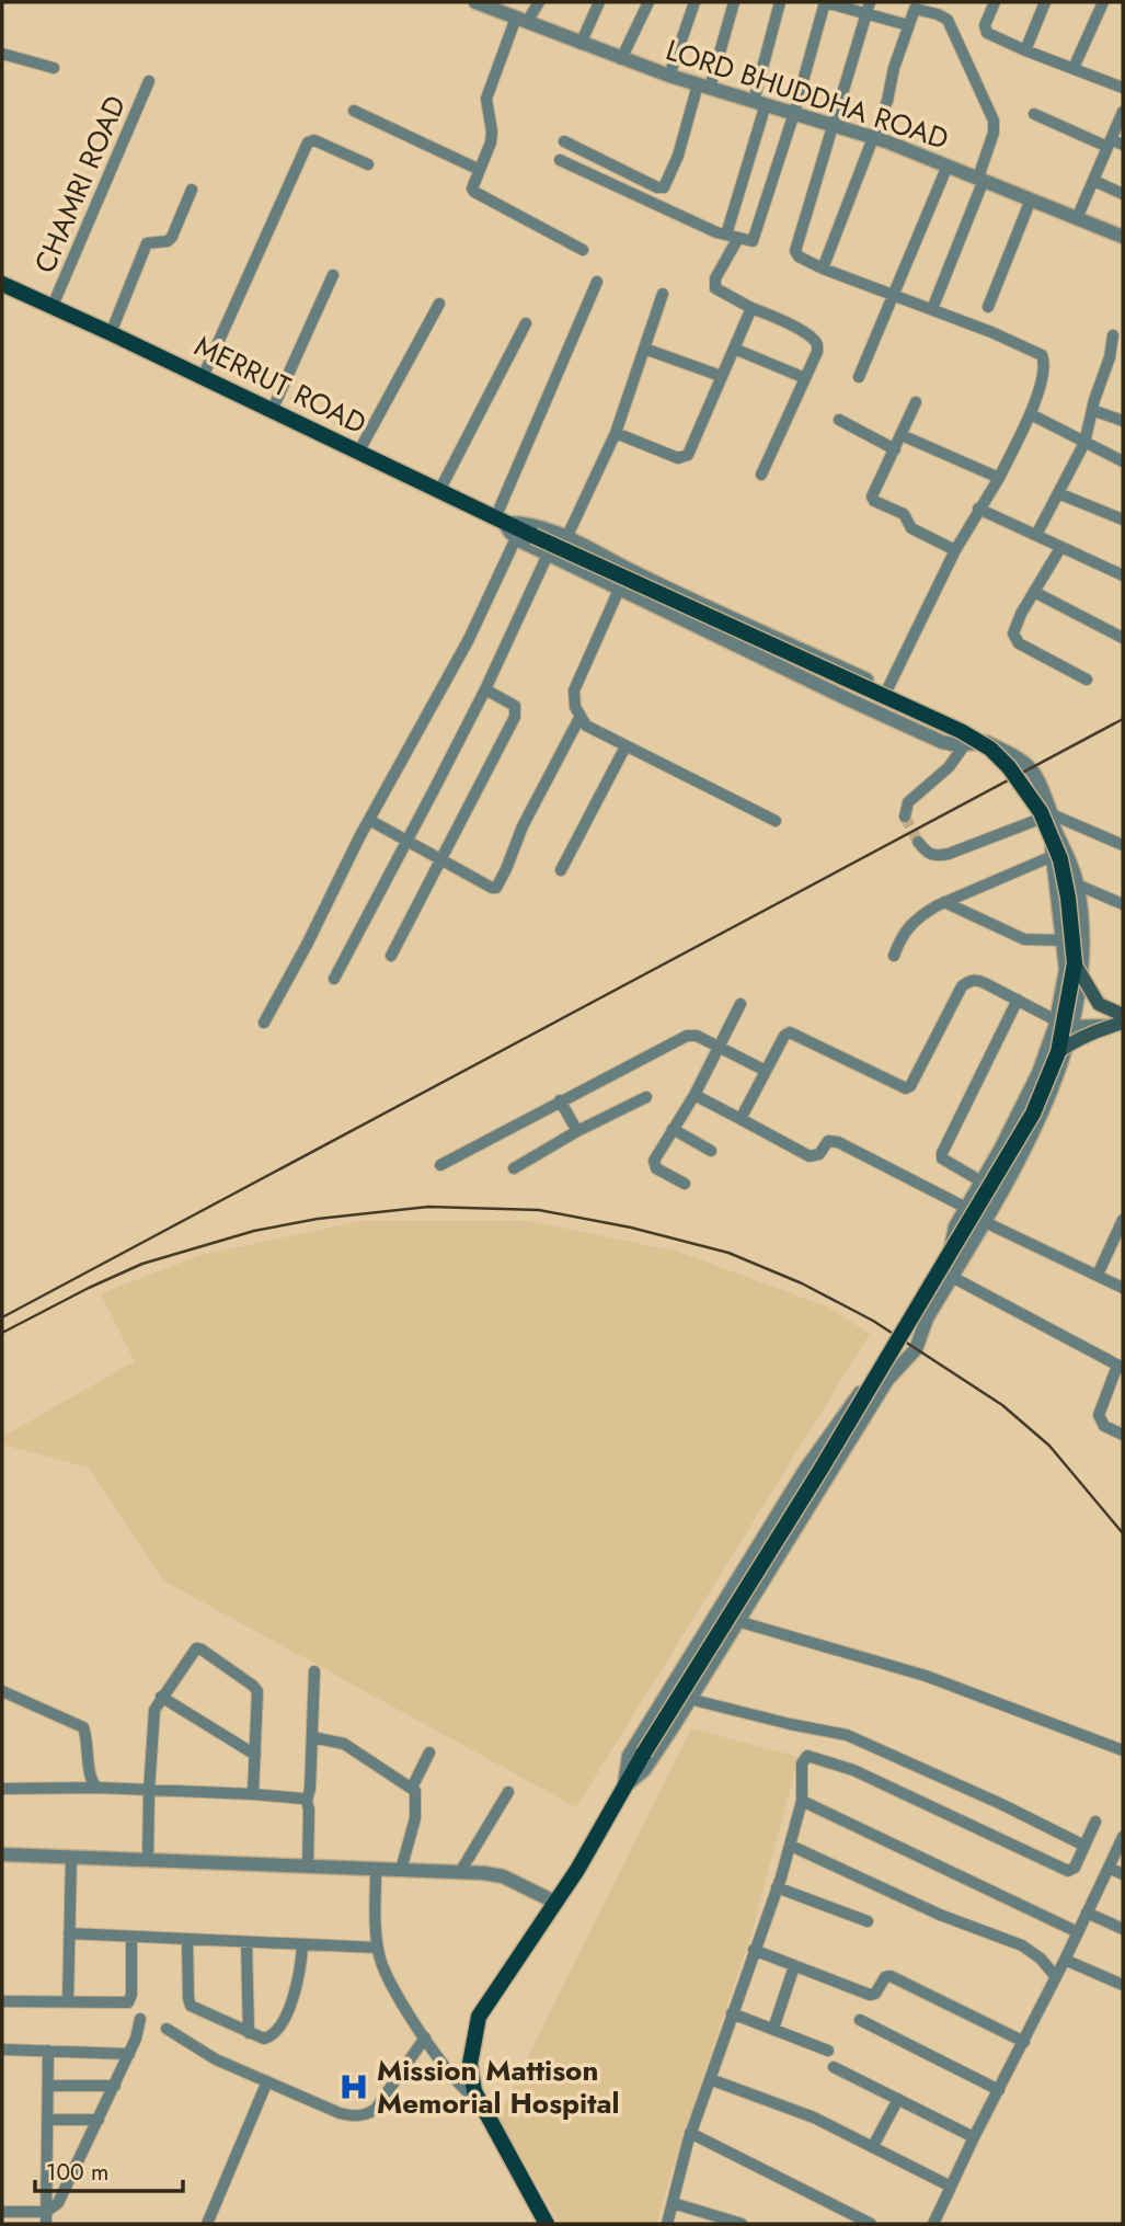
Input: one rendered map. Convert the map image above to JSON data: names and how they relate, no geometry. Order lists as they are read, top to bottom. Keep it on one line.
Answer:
{"streets":{"main road":["MERRUT ROAD"],"street":["LORD BHUDDHA ROAD","CHAMRI ROAD"]},"crossings":[["CHAMRI ROAD","MERRUT ROAD"]],"places":{"hospital":["Mission Mattison Memorial Hospital"]},"scale_bar":"100 m"}
